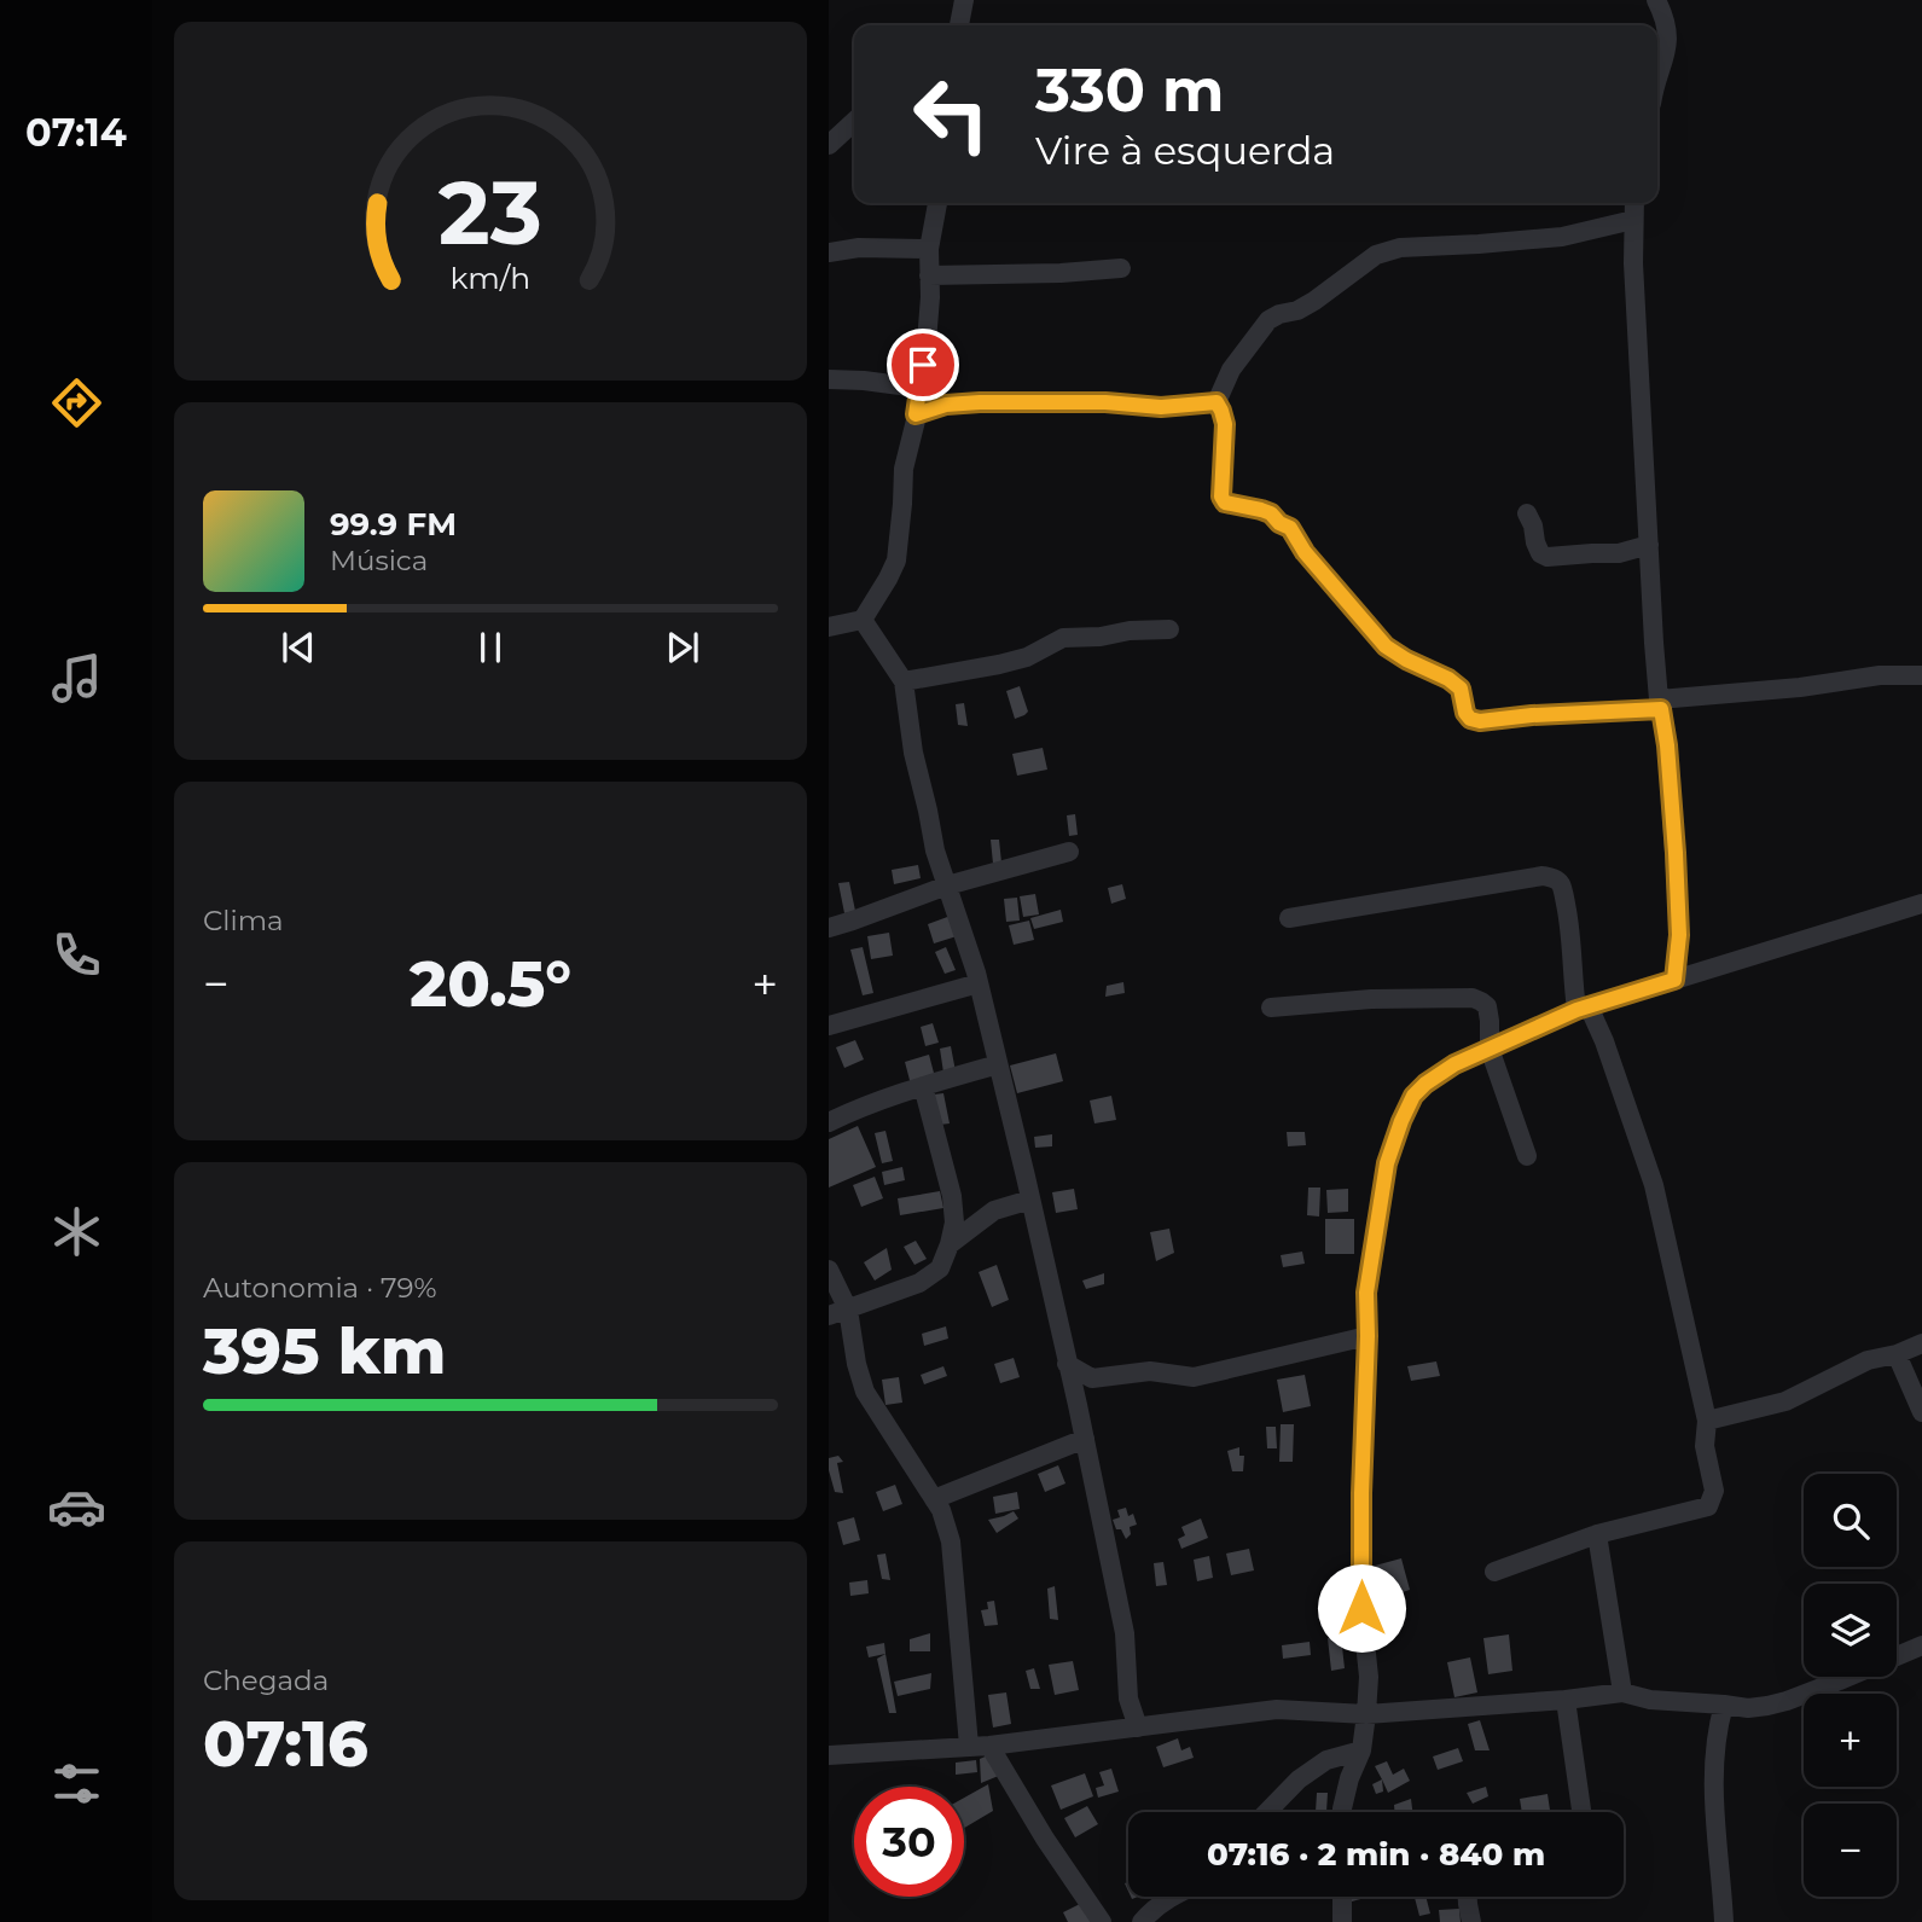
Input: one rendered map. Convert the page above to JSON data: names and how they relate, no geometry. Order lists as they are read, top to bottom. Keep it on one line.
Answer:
{"page":{"tabs":"07:14","turn":["330 m","Vire à esquerda"],"song":["99.9 FM","Música"],"tile":["Clima",["Autonomia · 79%","395 km"],["Chegada","07:16"]],"heat":["−","20.5°","+"],"map_buttons":["+","−"],"limit":"30","trip":"07:16 · 2 min · 840 m","gauge":["23","km/h"]}}
